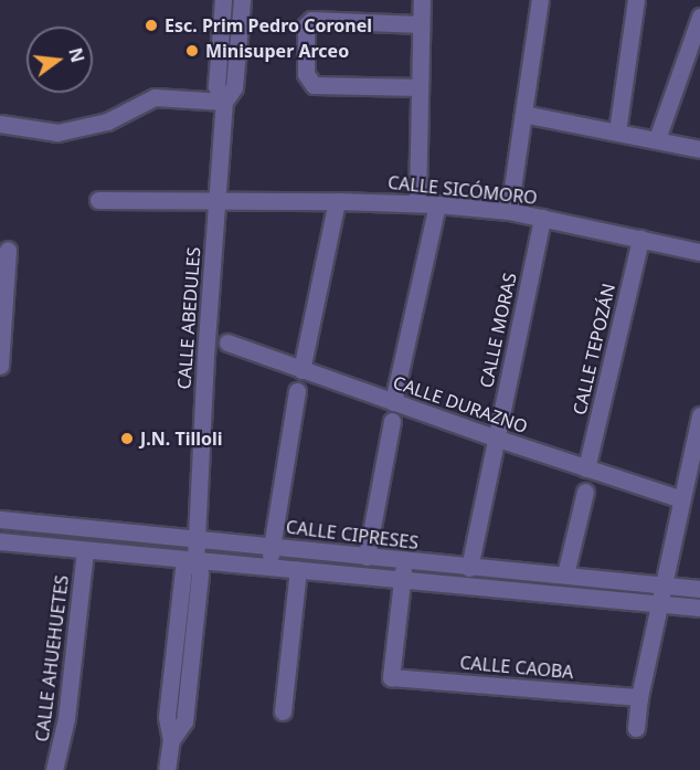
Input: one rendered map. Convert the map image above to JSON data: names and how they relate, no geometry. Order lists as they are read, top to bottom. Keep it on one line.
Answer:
{"streets":{"street":["CALLE SICÓMORO","CALLE ABEDULES","CALLE MORAS","CALLE TEPOZÁN","CALLE DURAZNO","CALLE CIPRESES","CALLE AHUEHUETES","CALLE CAOBA"]},"crossings":[["CALLE SICÓMORO","CALLE ABEDULES"],["CALLE SICÓMORO","CALLE MORAS"],["CALLE SICÓMORO","CALLE TEPOZÁN"],["CALLE ABEDULES","CALLE CIPRESES"],["CALLE MORAS","CALLE DURAZNO"],["CALLE MORAS","CALLE CIPRESES"],["CALLE TEPOZÁN","CALLE DURAZNO"]],"places":["Esc. Prim Pedro Coronel","Minisuper Arceo","J.N. Tilloli"],"north":"right"}
